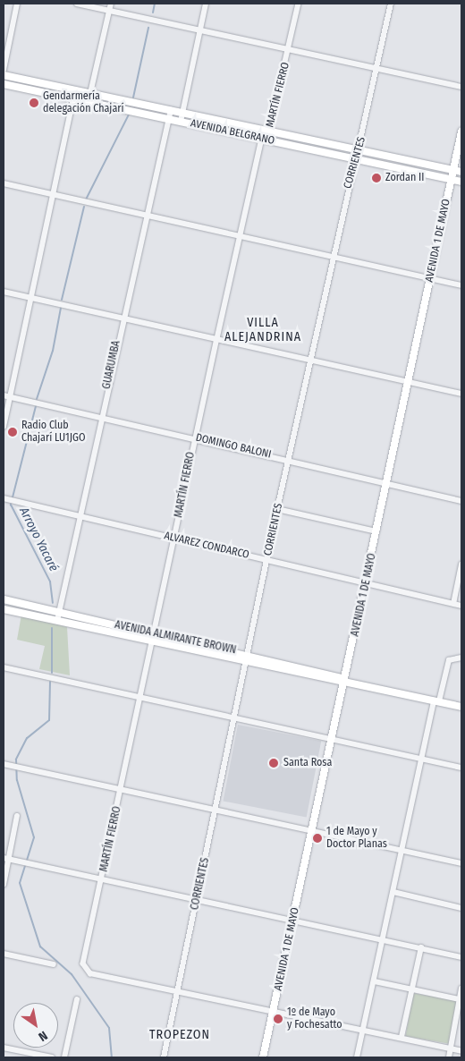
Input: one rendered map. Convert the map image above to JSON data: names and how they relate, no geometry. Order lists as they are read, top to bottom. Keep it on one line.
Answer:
{"streets":{"main road":["AVENIDA BELGRANO","AVENIDA 1 DE MAYO","AVENIDA ALMIRANTE BROWN"],"street":["MARTÍN FIERRO","CORRIENTES","GUARUMBA","DOMINGO BALONI","ALVAREZ CONDARCO"]},"crossings":[["MARTÍN FIERRO","AVENIDA BELGRANO"],["MARTÍN FIERRO","CORRIENTES"],["MARTÍN FIERRO","DOMINGO BALONI"],["MARTÍN FIERRO","ALVAREZ CONDARCO"],["MARTÍN FIERRO","AVENIDA ALMIRANTE BROWN"],["AVENIDA BELGRANO","CORRIENTES"],["AVENIDA BELGRANO","AVENIDA 1 DE MAYO"],["AVENIDA BELGRANO","GUARUMBA"],["CORRIENTES","DOMINGO BALONI"],["CORRIENTES","ALVAREZ CONDARCO"],["CORRIENTES","AVENIDA ALMIRANTE BROWN"],["AVENIDA 1 DE MAYO","DOMINGO BALONI"],["AVENIDA 1 DE MAYO","ALVAREZ CONDARCO"],["AVENIDA 1 DE MAYO","AVENIDA ALMIRANTE BROWN"],["GUARUMBA","DOMINGO BALONI"],["GUARUMBA","ALVAREZ CONDARCO"],["GUARUMBA","AVENIDA ALMIRANTE BROWN"]],"districts":["VILLA ALEJANDRINA","TROPEZON"],"water":["Arroyo Yacaré"],"places":["Gendarmería delegación Chajarí","Zordan II","Radio Club Chajarí LU1JGO","Santa Rosa","1 de Mayo y Doctor Planas","1º de Mayo y Fochesatto"],"north":"bottom right"}
